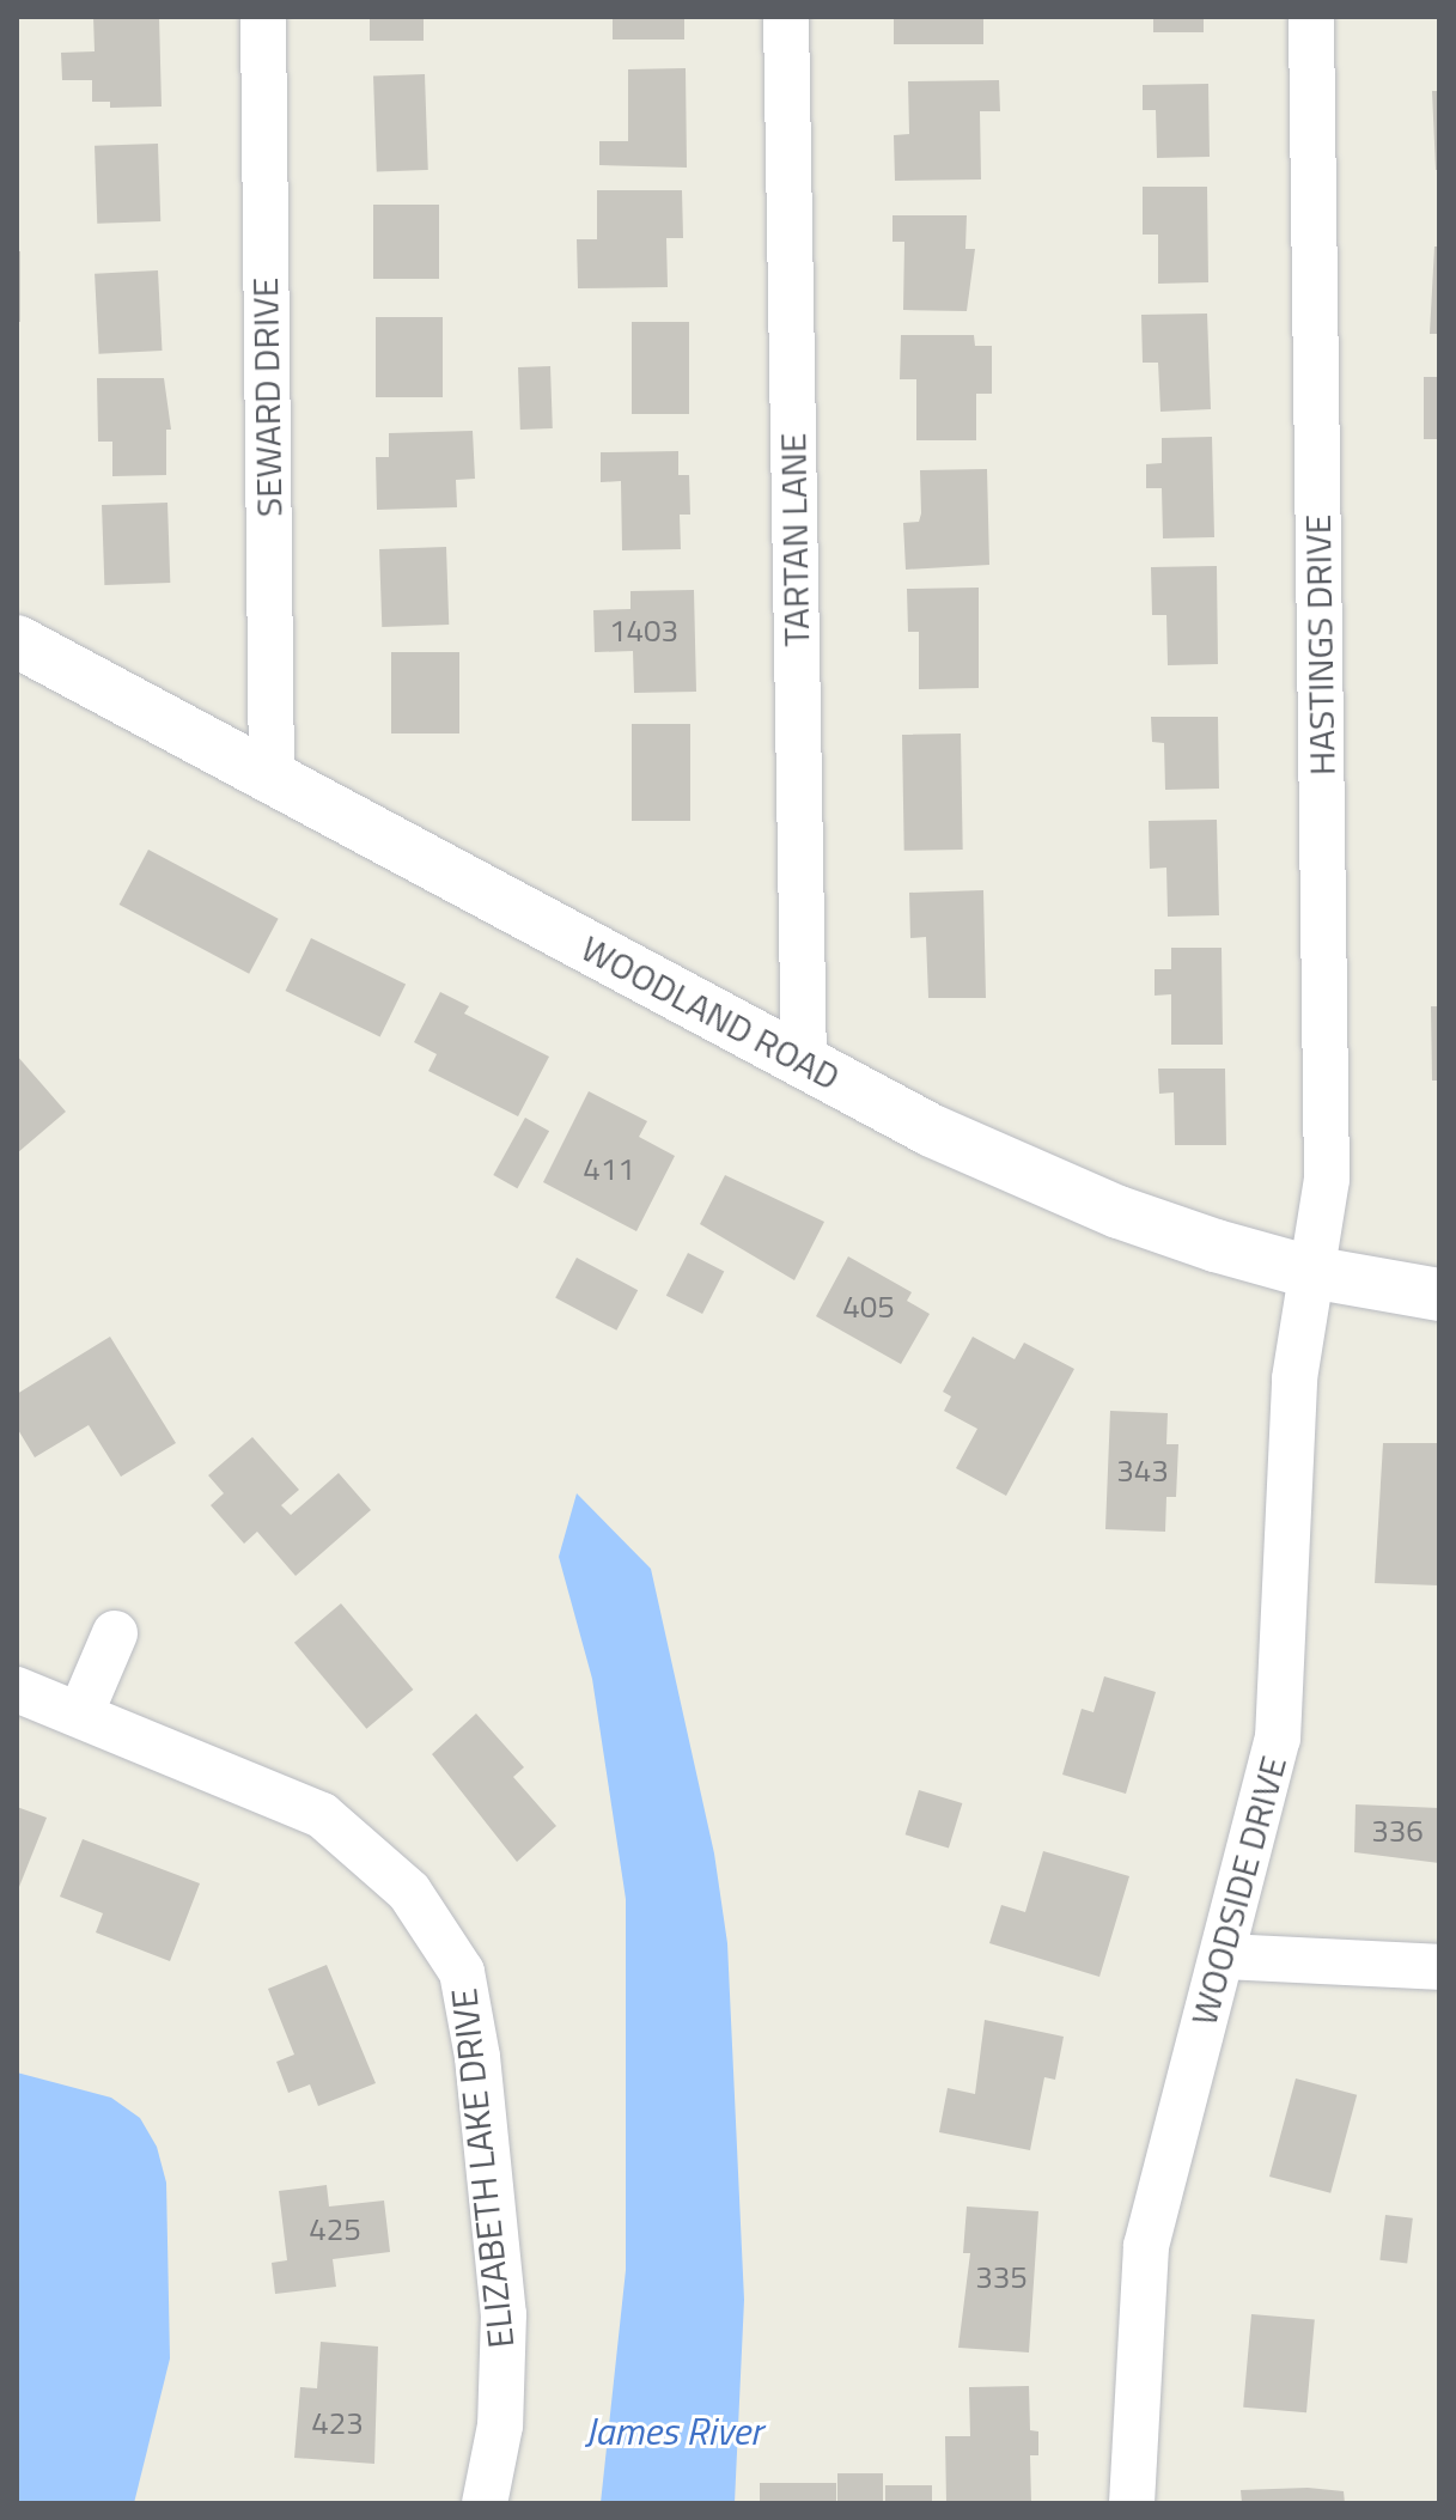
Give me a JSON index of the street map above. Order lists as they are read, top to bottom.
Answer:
{
  "streets": {
    "main road": ["WOODLAND ROAD"],
    "street": [
      "SEWARD DRIVE",
      "TARTAN LANE",
      "HASTINGS DRIVE",
      "WOODSIDE DRIVE",
      "ELIZABETH LAKE DRIVE"
    ]
  },
  "crossings": [
    ["SEWARD DRIVE", "WOODLAND ROAD"],
    ["TARTAN LANE", "WOODLAND ROAD"],
    ["HASTINGS DRIVE", "WOODLAND ROAD"],
    ["HASTINGS DRIVE", "WOODSIDE DRIVE"],
    ["WOODLAND ROAD", "WOODSIDE DRIVE"]
  ],
  "water": ["James River"],
  "house_numbers": [
    "1403",
    "411",
    "405",
    "343",
    "336",
    "425",
    "335",
    "423"
  ]
}
